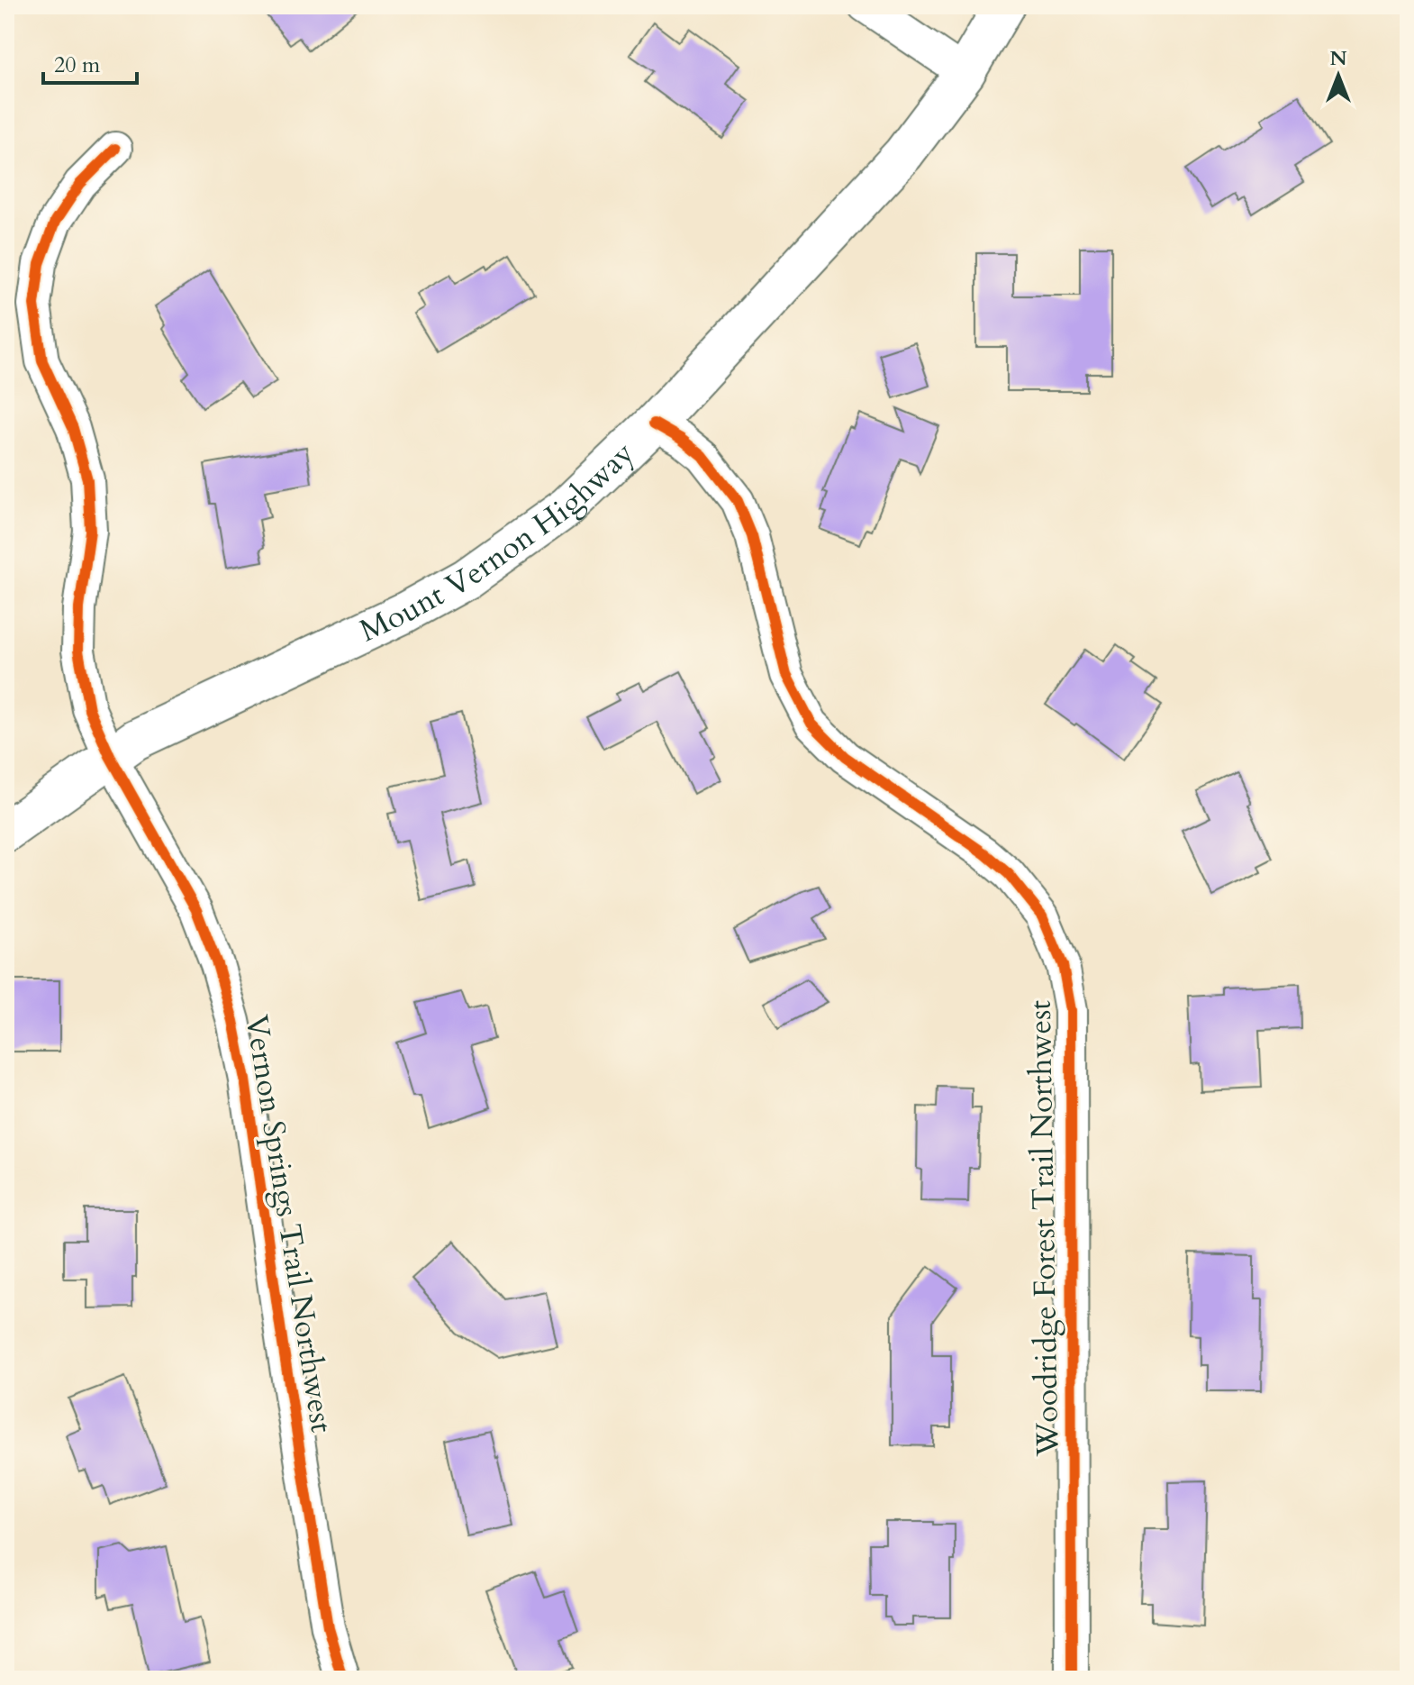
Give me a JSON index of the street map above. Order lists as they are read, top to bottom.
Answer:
{
  "streets": {
    "street": ["Mount Vernon Highway", "Vernon Springs Trail Northwest", "Woodridge Forest Trail Northwest"]
  },
  "crossings": [
    ["Mount Vernon Highway", "Vernon Springs Trail Northwest"],
    ["Mount Vernon Highway", "Woodridge Forest Trail Northwest"]
  ],
  "scale_bar": "20 m",
  "north": "top"
}
